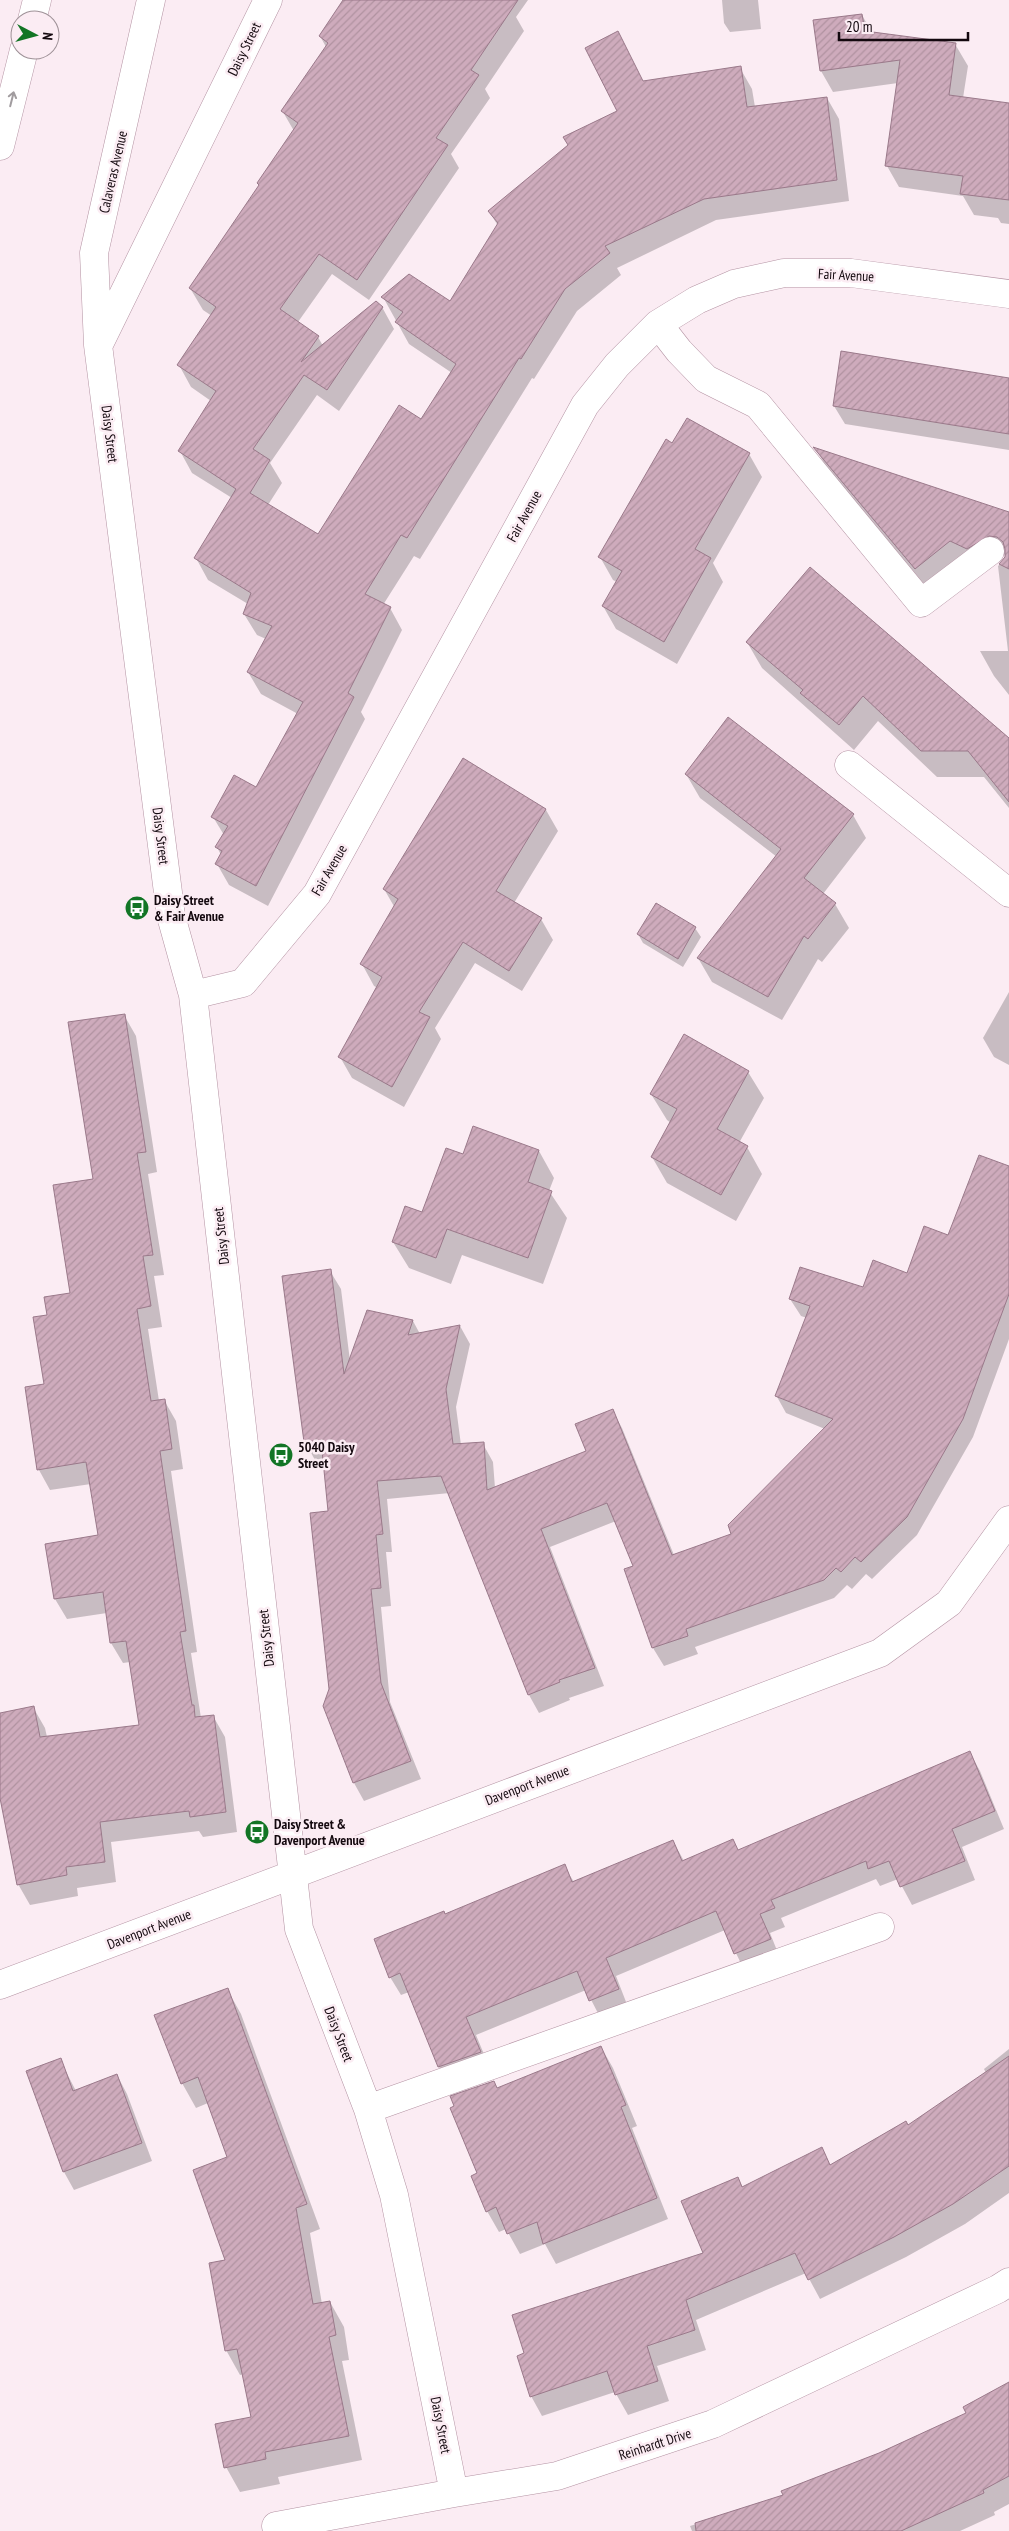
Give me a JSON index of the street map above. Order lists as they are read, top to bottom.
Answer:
{
  "streets": {
    "main road": [
      "Daisy Street",
      "Calaveras Avenue",
      "Fair Avenue",
      "Davenport Avenue",
      "Reinhardt Drive"
    ]
  },
  "crossings": [
    ["Daisy Street", "Calaveras Avenue"],
    ["Daisy Street", "Fair Avenue"],
    ["Daisy Street", "Davenport Avenue"],
    ["Daisy Street", "Reinhardt Drive"]
  ],
  "places": {
    "bus stop": ["Daisy Street & Fair Avenue", "5040 Daisy Street", "Daisy Street & Davenport Avenue"]
  },
  "scale_bar": "20 m",
  "north": "right"
}
